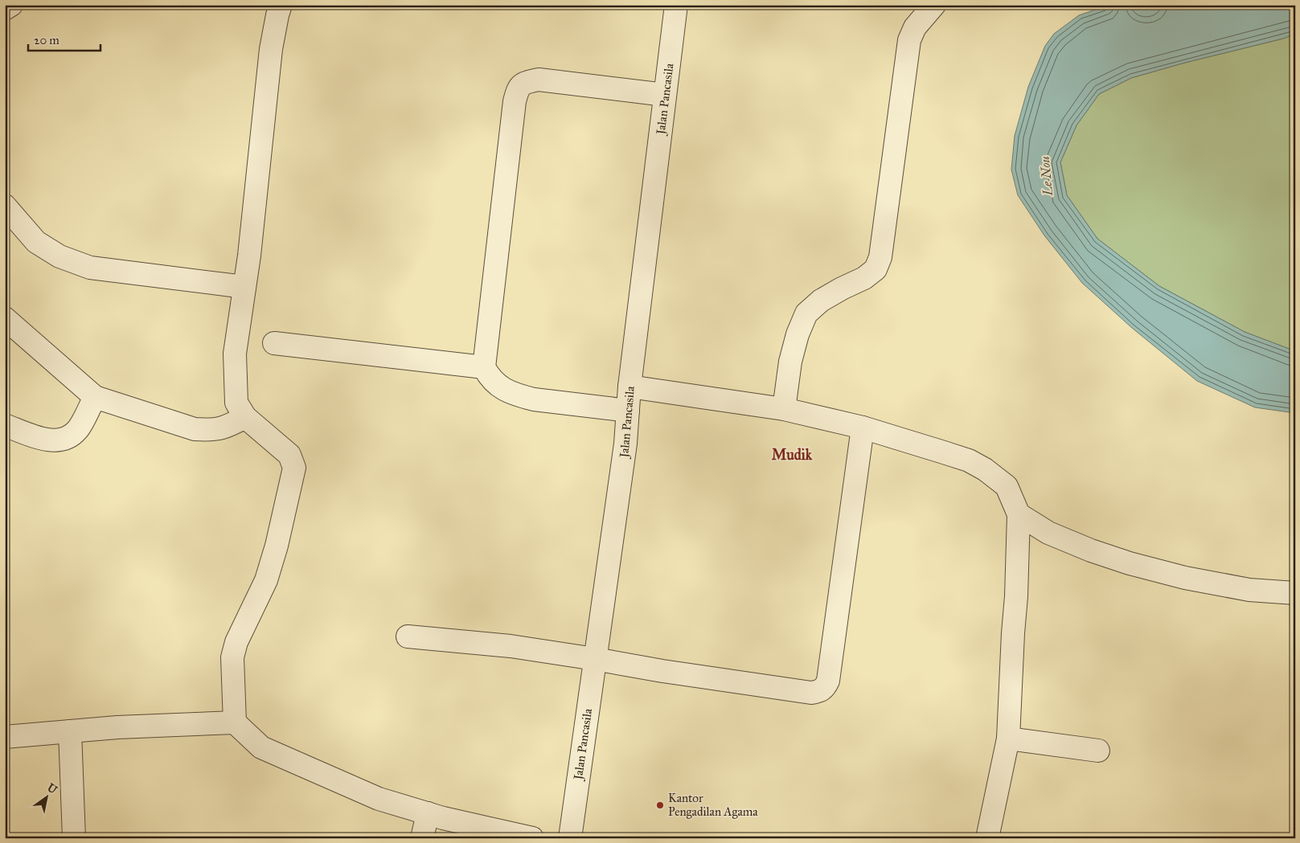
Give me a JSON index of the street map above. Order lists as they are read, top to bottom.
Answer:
{
  "streets": {
    "street": ["Jalan Pancasila"]
  },
  "districts": ["Mudik"],
  "water": ["Le Nou"],
  "places": ["Kantor Pengadilan Agama"],
  "scale_bar": "20 m",
  "north": "top right"
}
